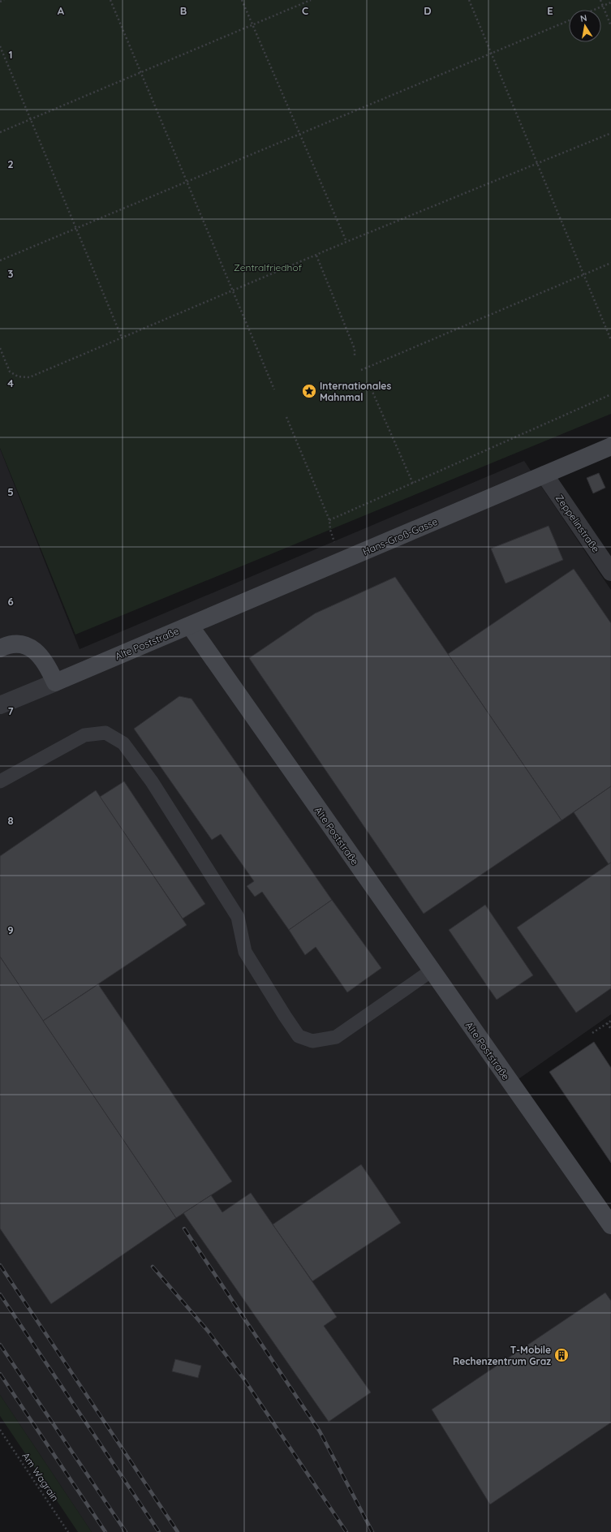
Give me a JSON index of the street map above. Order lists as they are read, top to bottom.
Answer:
{
  "streets": {
    "street": ["Zeppelinstraße", "Hans-Groß-Gasse", "Alte Poststraße"],
    "path": ["Am Wagrain"]
  },
  "crossings": [
    ["Zeppelinstraße", "Hans-Groß-Gasse"],
    ["Hans-Groß-Gasse", "Alte Poststraße"]
  ],
  "parks": ["Zentralfriedhof"],
  "places": {
    "place": ["Internationales Mahnmal"],
    "building": ["T-Mobile Rechenzentrum Graz"]
  },
  "north": "top",
  "grid": {
    "columns": [
      "A",
      "B",
      "C",
      "D",
      "E"
    ],
    "rows": [
      "1",
      "2",
      "3",
      "4",
      "5",
      "6",
      "7",
      "8",
      "9"
    ]
  }
}
